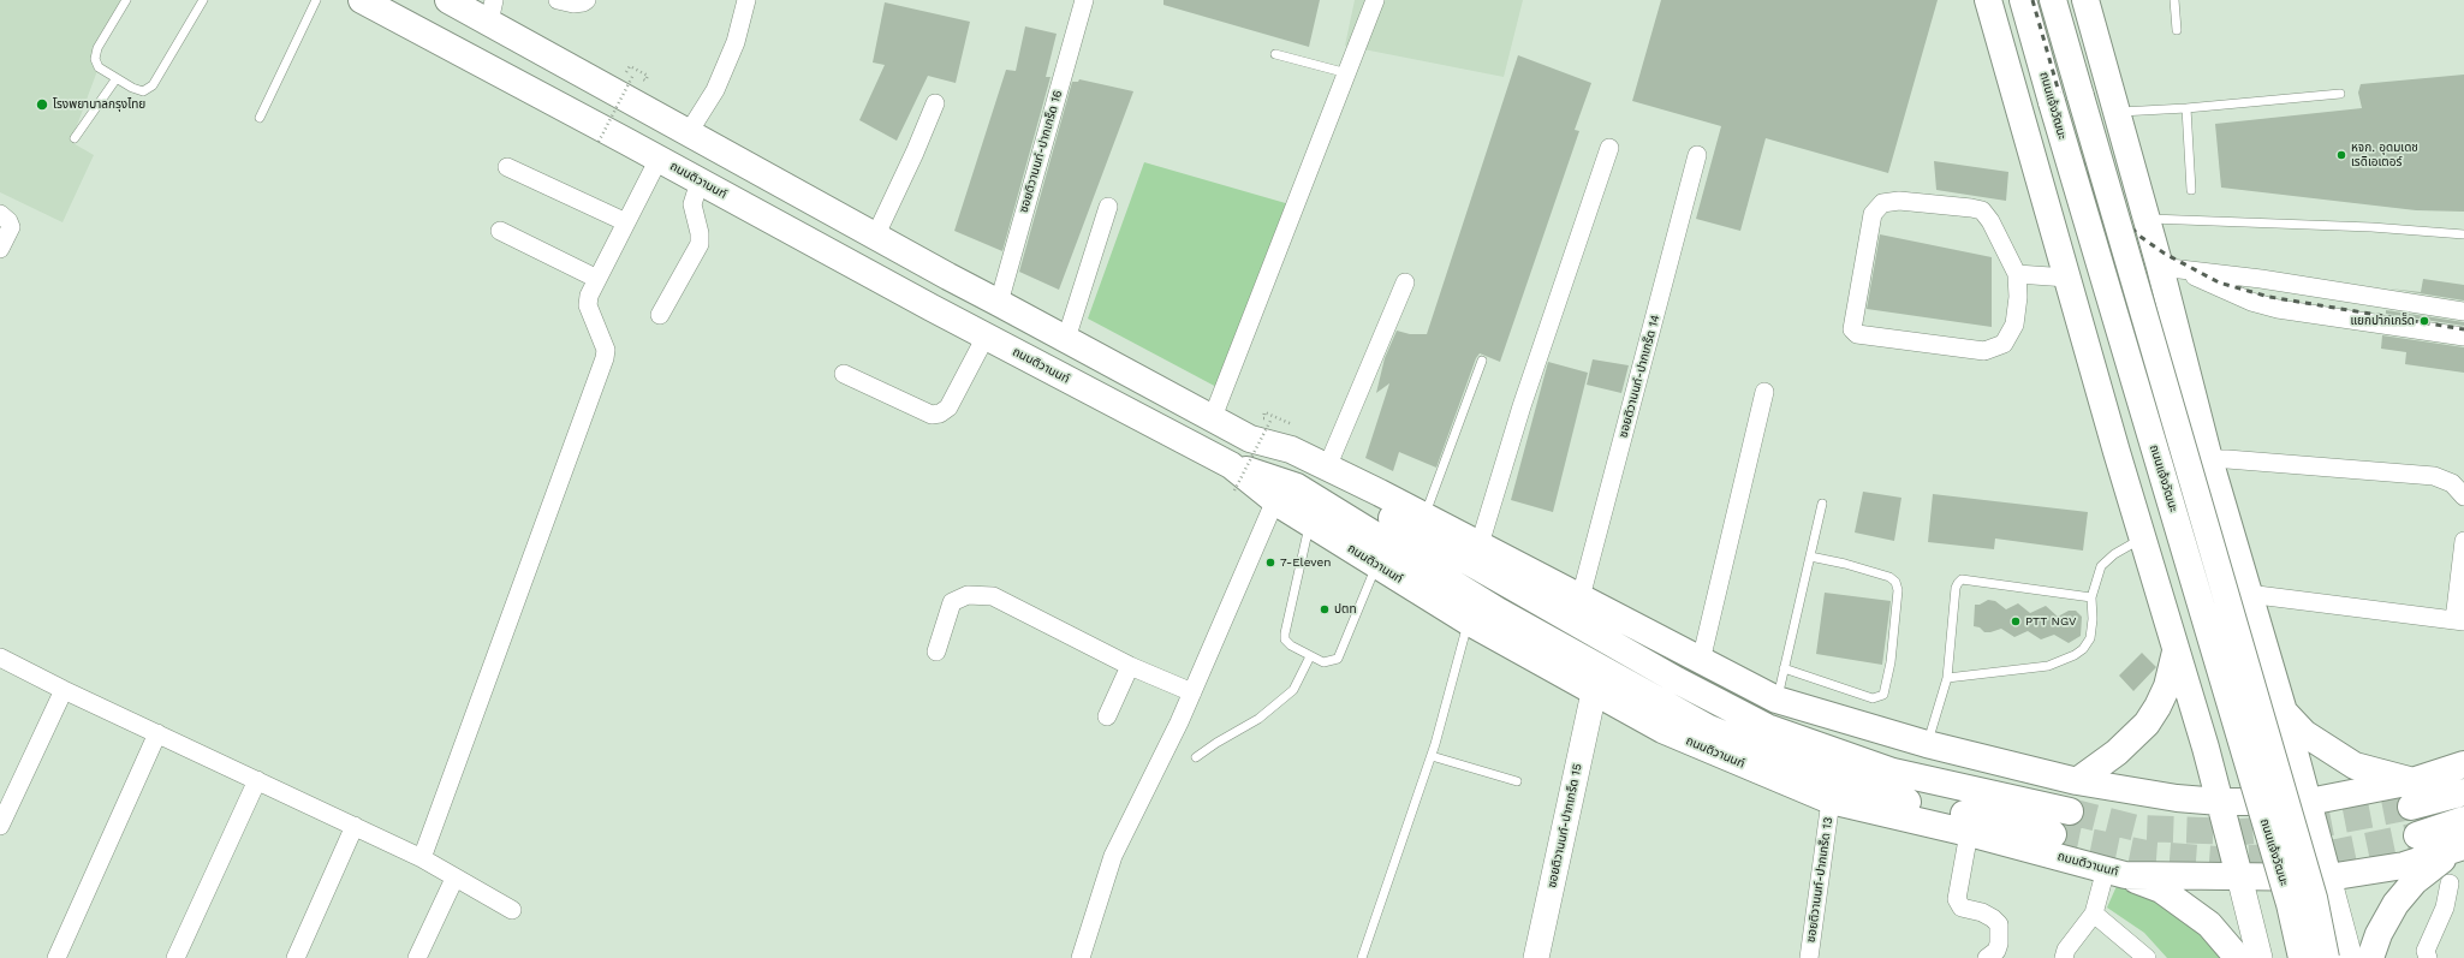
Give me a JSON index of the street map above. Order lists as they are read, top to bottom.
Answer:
{
  "streets": {
    "main road": ["ถนนแจ้งวัฒนะ", "ถนนติวานนท์"],
    "street": [
      "ซอยติวานนท์-ปากเกร็ด 16",
      "ซอยติวานนท์-ปากเกร็ด 14",
      "ซอยติวานนท์-ปากเกร็ด 15",
      "ซอยติวานนท์-ปากเกร็ด 13"
    ]
  },
  "crossings": [
    ["ถนนติวานนท์", "ซอยติวานนท์-ปากเกร็ด 15"],
    ["ถนนติวานนท์", "ซอยติวานนท์-ปากเกร็ด 13"]
  ],
  "places": [
    "โรงพยาบาลกรุงไทย",
    "หจก. อุดมเดช เรดิเอเตอร์",
    "แยกปากเกร็ด",
    "7-Eleven",
    "ปตท",
    "PTT NGV"
  ]
}
